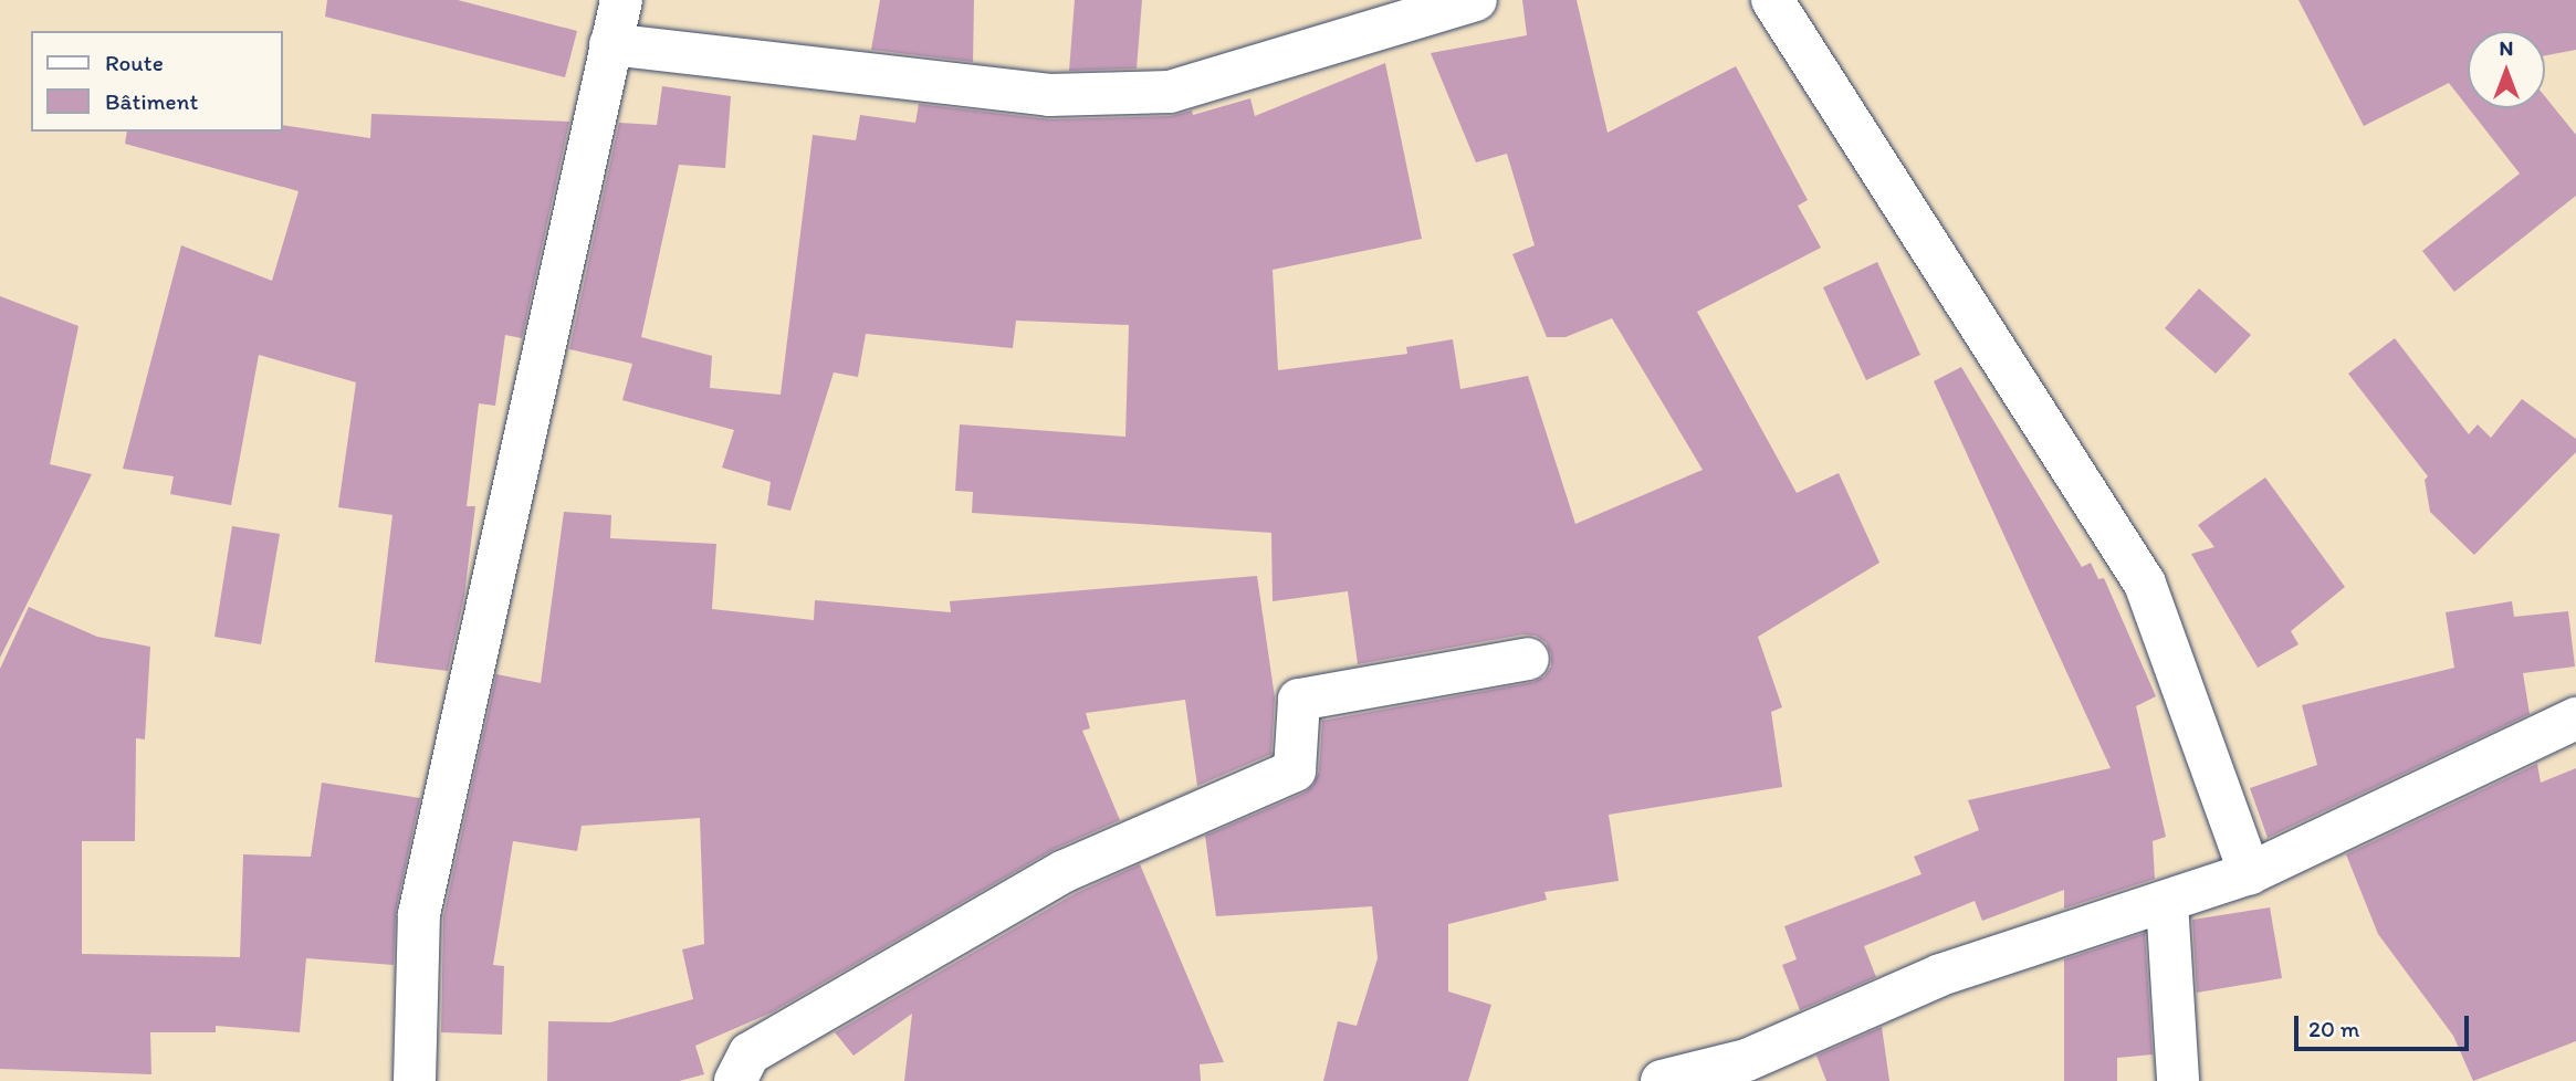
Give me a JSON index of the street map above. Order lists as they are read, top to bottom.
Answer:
{
  "legend": ["Route", "Bâtiment"],
  "scale_bar": "20 m",
  "north": "top"
}
